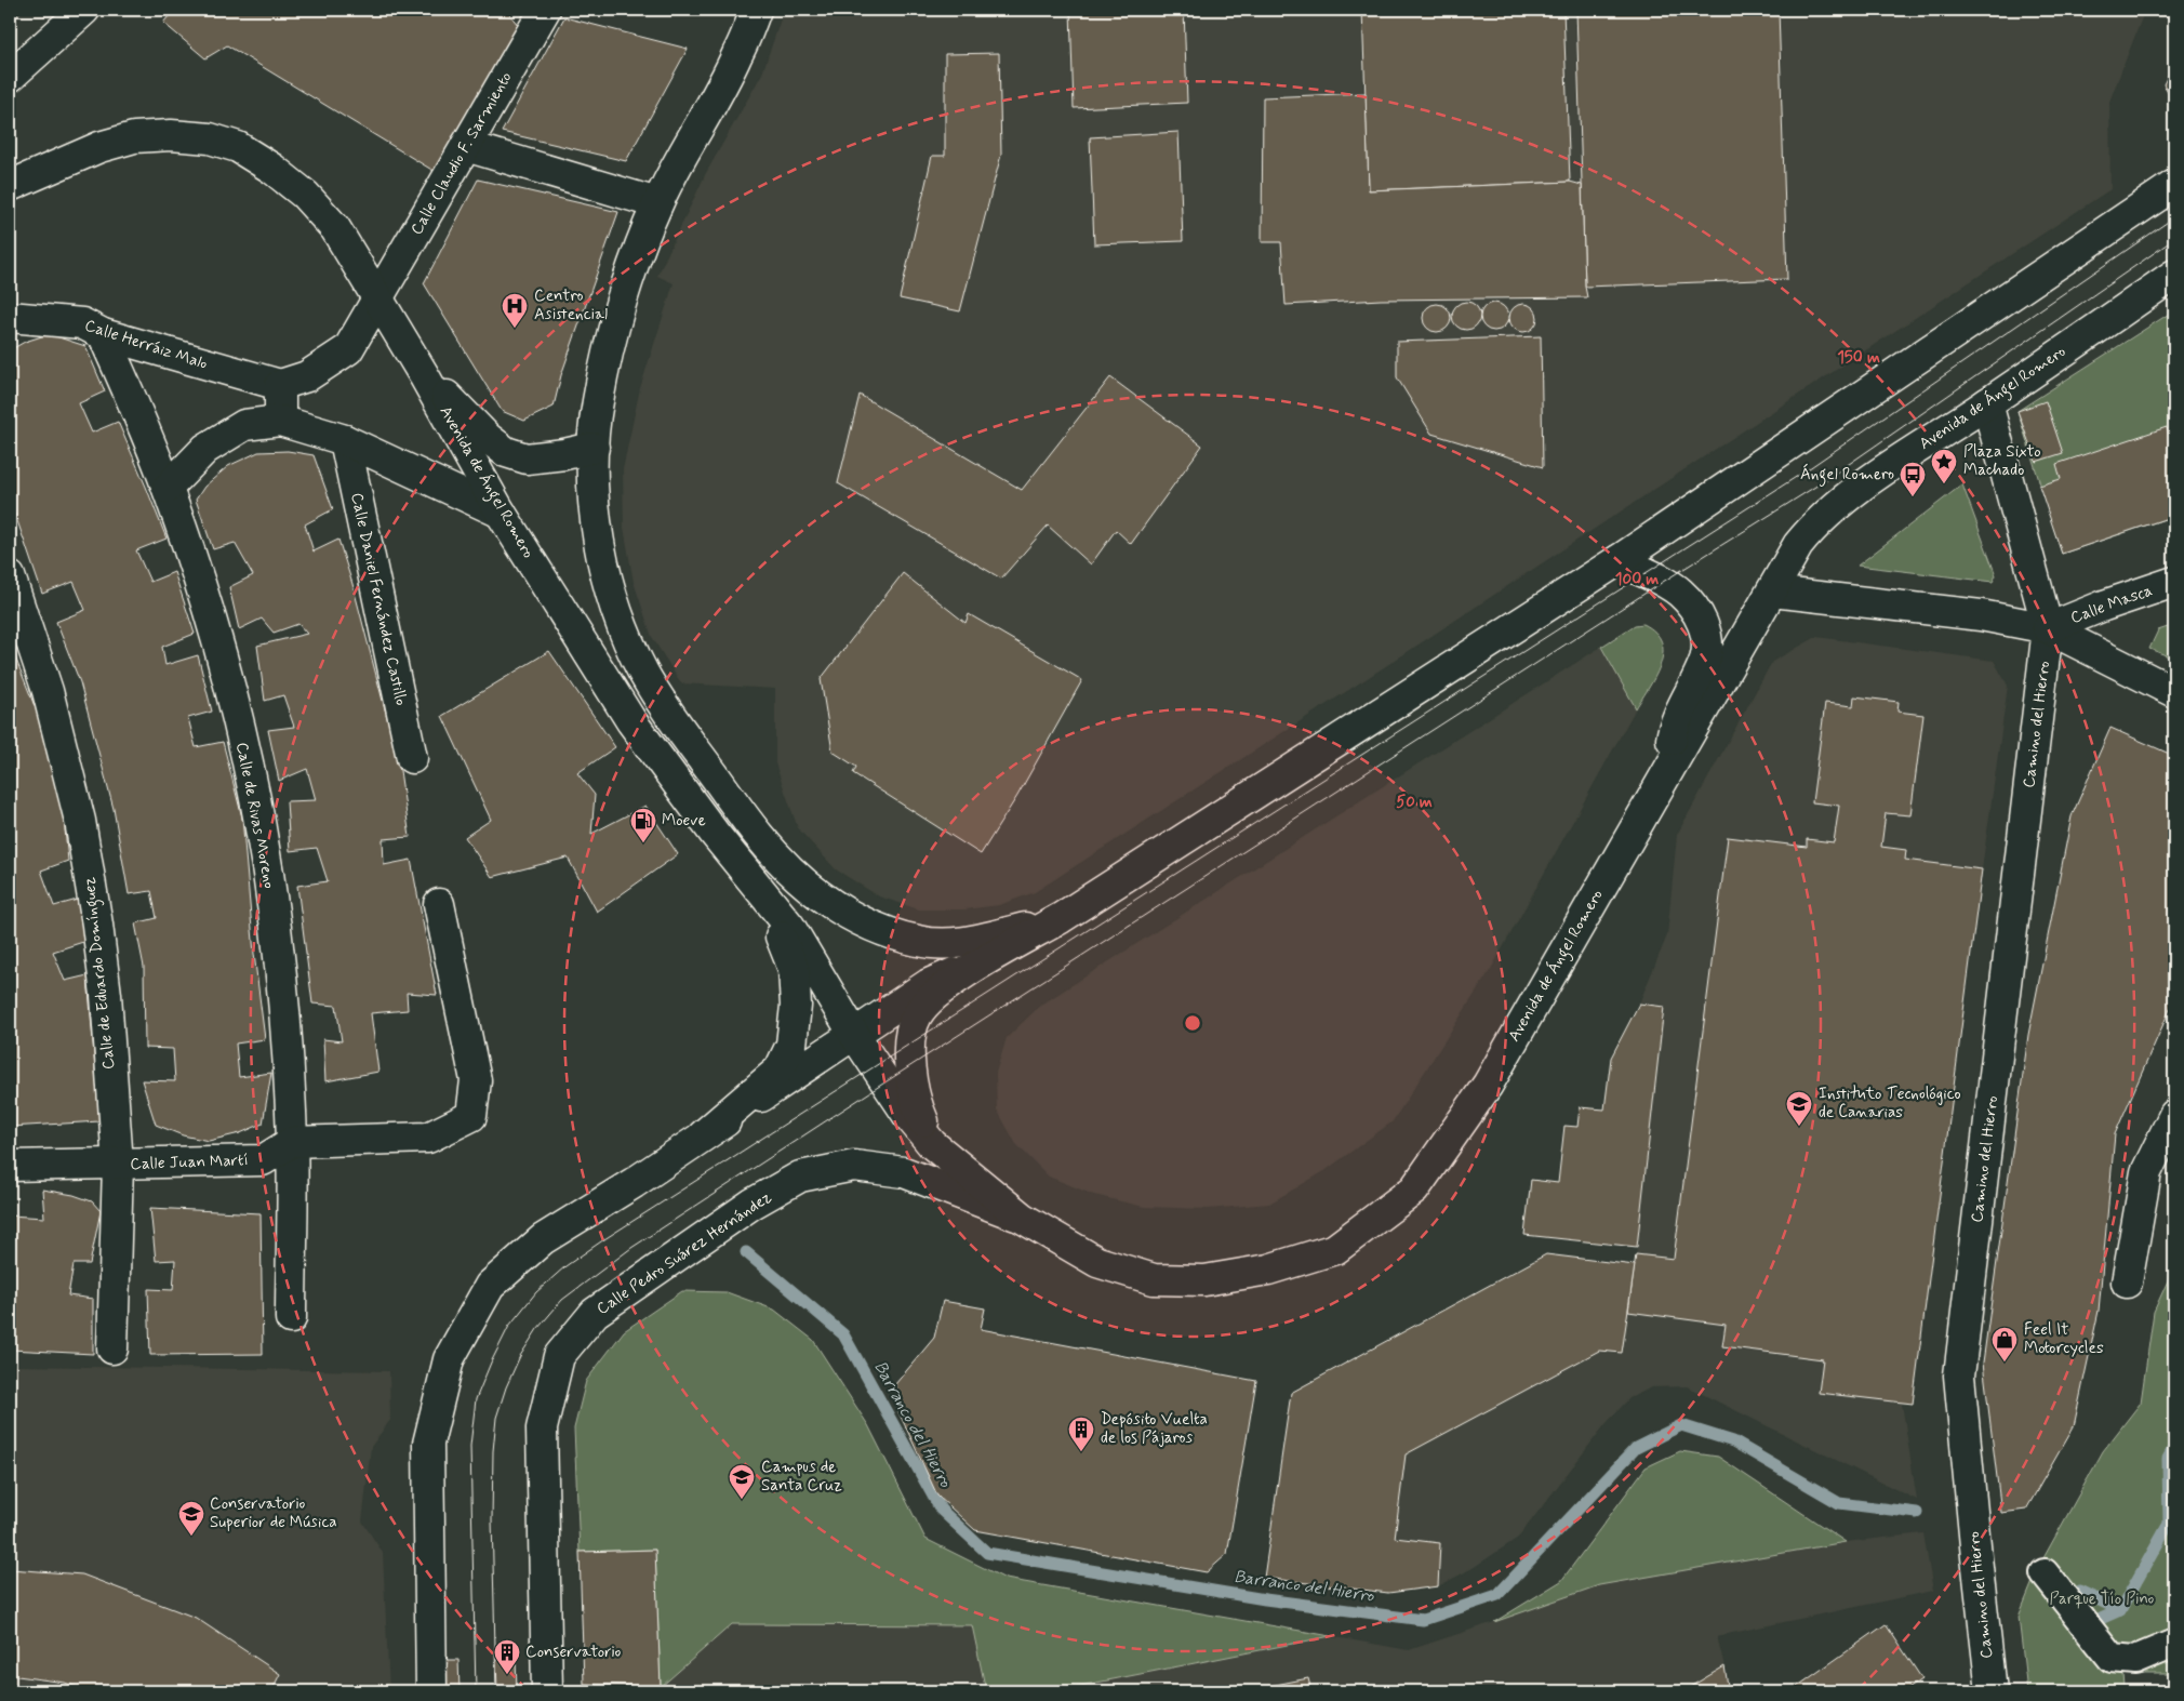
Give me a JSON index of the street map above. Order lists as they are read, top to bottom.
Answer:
{
  "streets": {
    "street": [
      "Calle Claudio F. Sarmiento",
      "Calle Herráiz Malo",
      "Avenida de Ángel Romero",
      "Calle Daniel Fernández Castillo",
      "Calle Masca",
      "Camino del Hierro",
      "Calle de Rivas Moreno",
      "Calle de Eduardo Domínguez",
      "Calle Juan Martí",
      "Calle Pedro Suárez Hernández"
    ]
  },
  "crossings": [
    ["Calle Claudio F. Sarmiento", "Calle Herráiz Malo"],
    ["Calle Claudio F. Sarmiento", "Avenida de Ángel Romero"],
    ["Calle Herráiz Malo", "Calle de Rivas Moreno"],
    ["Avenida de Ángel Romero", "Calle Pedro Suárez Hernández"],
    ["Calle Masca", "Camino del Hierro"],
    ["Calle de Rivas Moreno", "Calle Juan Martí"],
    ["Calle de Eduardo Domínguez", "Calle Juan Martí"]
  ],
  "water": ["Barranco del Hierro"],
  "parks": ["Parque Tío Pino"],
  "places": {
    "hospital": ["Centro Asistencial"],
    "place": ["Plaza Sixto Machado"],
    "bus stop": ["Ángel Romero"],
    "fuel station": ["Moeve"],
    "school or university": ["Instituto Tecnológico de Canarias", "Campus de Santa Cruz", "Conservatorio Superior de Música"],
    "shop": ["Feel It Motorcycles"],
    "building": ["Depósito Vuelta de los Pájaros", "Conservatorio"]
  },
  "rings": ["150 m", "100 m", "50 m"]
}
